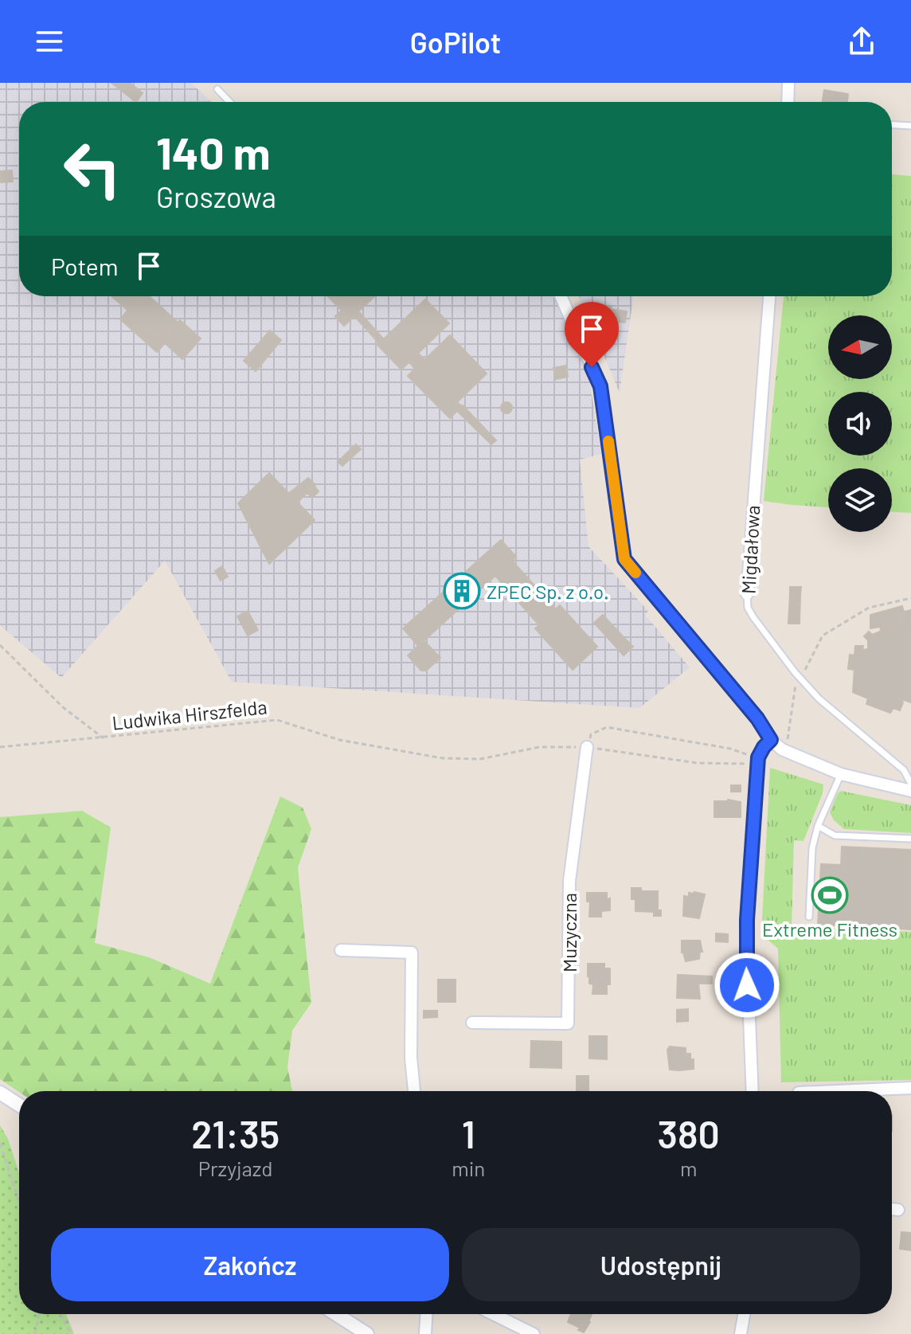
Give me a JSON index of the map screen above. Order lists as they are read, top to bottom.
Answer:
{
  "streets": {
    "street": ["Migdałowa", "Muzyczna"],
    "path": ["Ludwika Hirszfelda"]
  },
  "crossings": [
    ["Ludwika Hirszfelda", "Muzyczna"]
  ],
  "places": {
    "building": ["ZPEC Sp. z o.o."],
    "sports": ["Extreme Fitness"]
  },
  "north": "left",
  "page": {
    "header": "GoPilot",
    "turn": ["140 m", "Groszowa"],
    "then": "Potem",
    "eta": [
      "21:35",
      "Przyjazd",
      "1",
      "min",
      "380",
      "m"
    ],
    "buttons": ["Zakończ", "Udostępnij"]
  }
}
